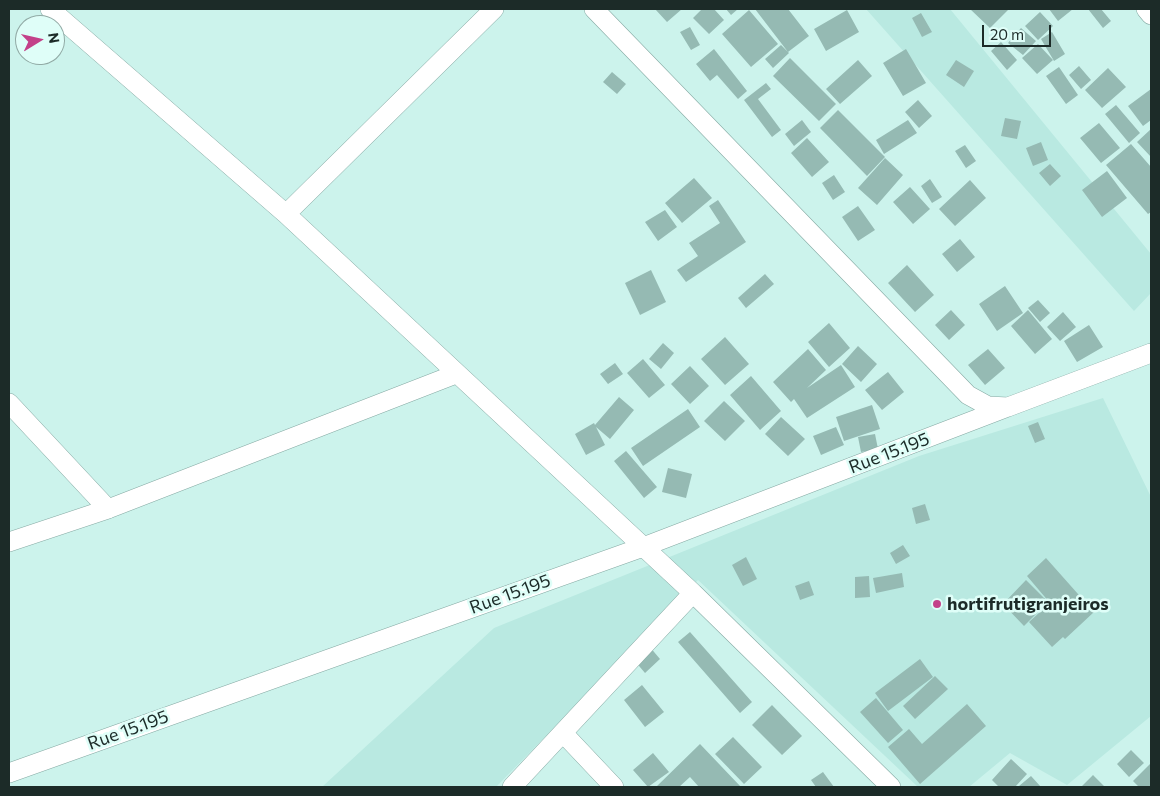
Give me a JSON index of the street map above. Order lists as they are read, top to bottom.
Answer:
{
  "streets": {
    "street": ["Rue 15.195"]
  },
  "places": ["hortifrutigranjeiros"],
  "scale_bar": "20 m",
  "north": "right"
}
